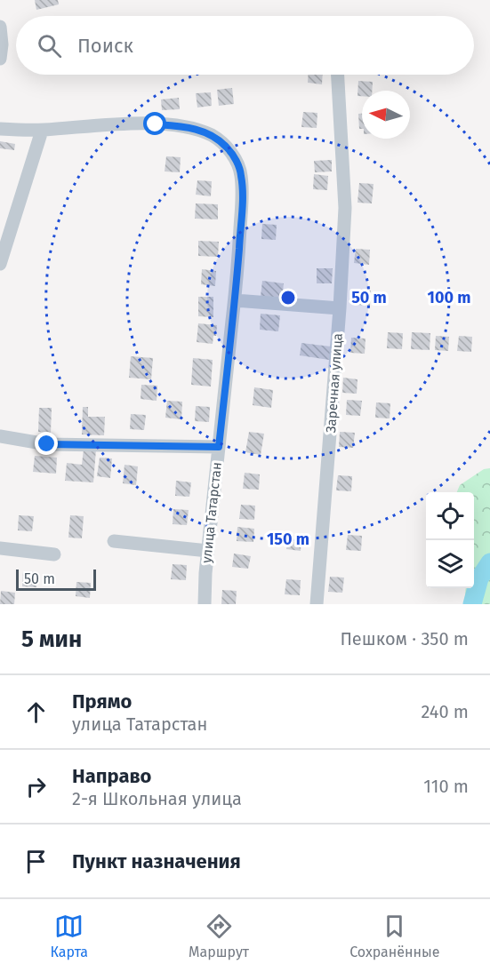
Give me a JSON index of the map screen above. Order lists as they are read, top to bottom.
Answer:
{
  "streets": {
    "street": ["Заречная улица", "улица Татарстан"]
  },
  "scale_bar": "50 m",
  "north": "left",
  "page": {
    "search": "Поиск",
    "scale": "50 m",
    "heading": ["5 мин", "Пешком · 350 m"],
    "list": [
      ["Прямо", "улица Татарстан", "240 m"],
      ["Направо", "2-я Школьная улица", "110 m"],
      "Пункт назначения"
    ],
    "nav": ["Карта", "Маршрут", "Сохранённые"]
  },
  "rings": ["50 m", "100 m", "150 m"]
}
